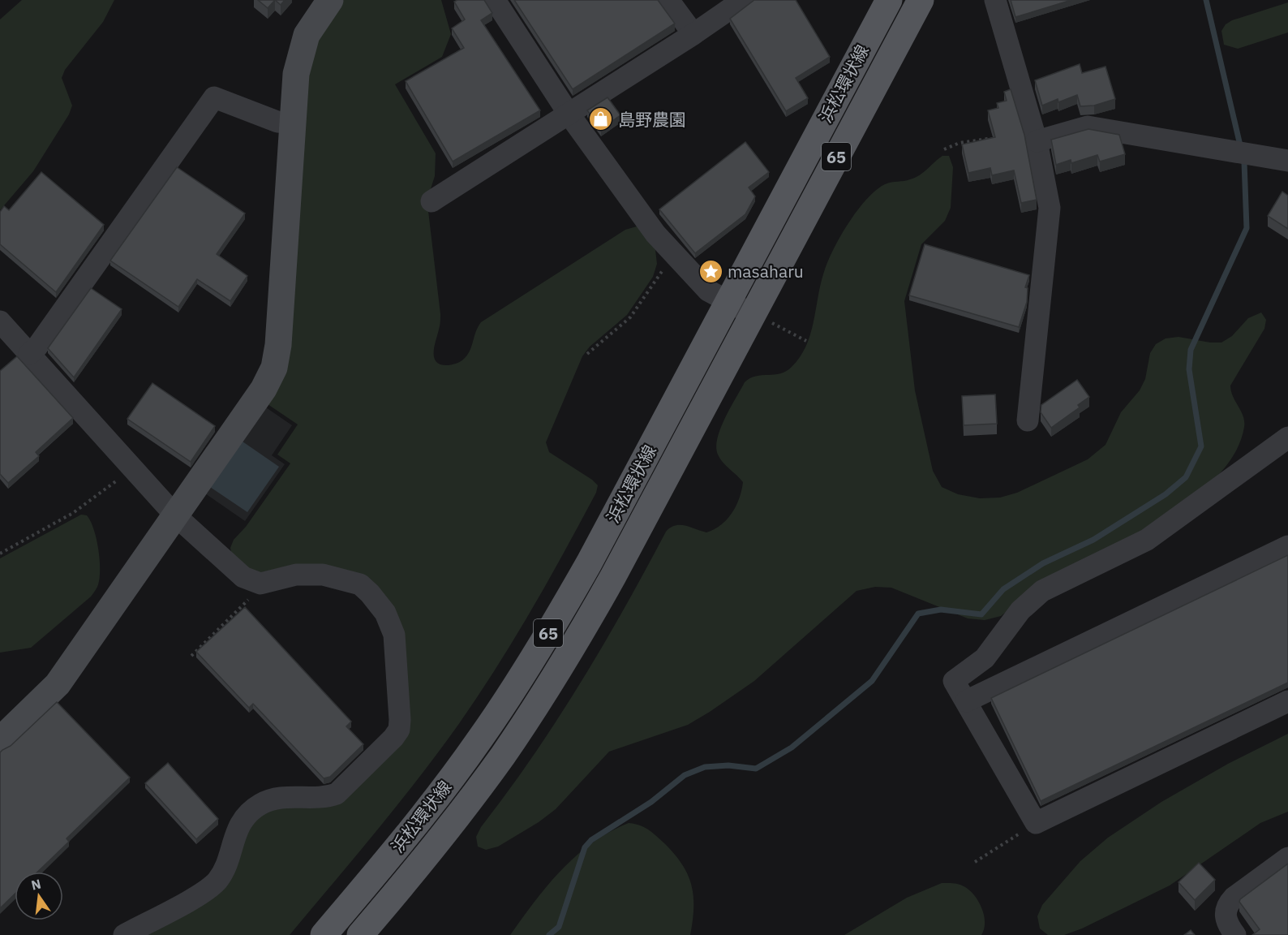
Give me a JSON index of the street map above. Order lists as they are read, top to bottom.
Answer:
{
  "streets": {
    "main road": ["浜松環状線", "65"]
  },
  "places": {
    "shop": ["島野農園"],
    "place": ["masaharu"]
  },
  "north": "top"
}
